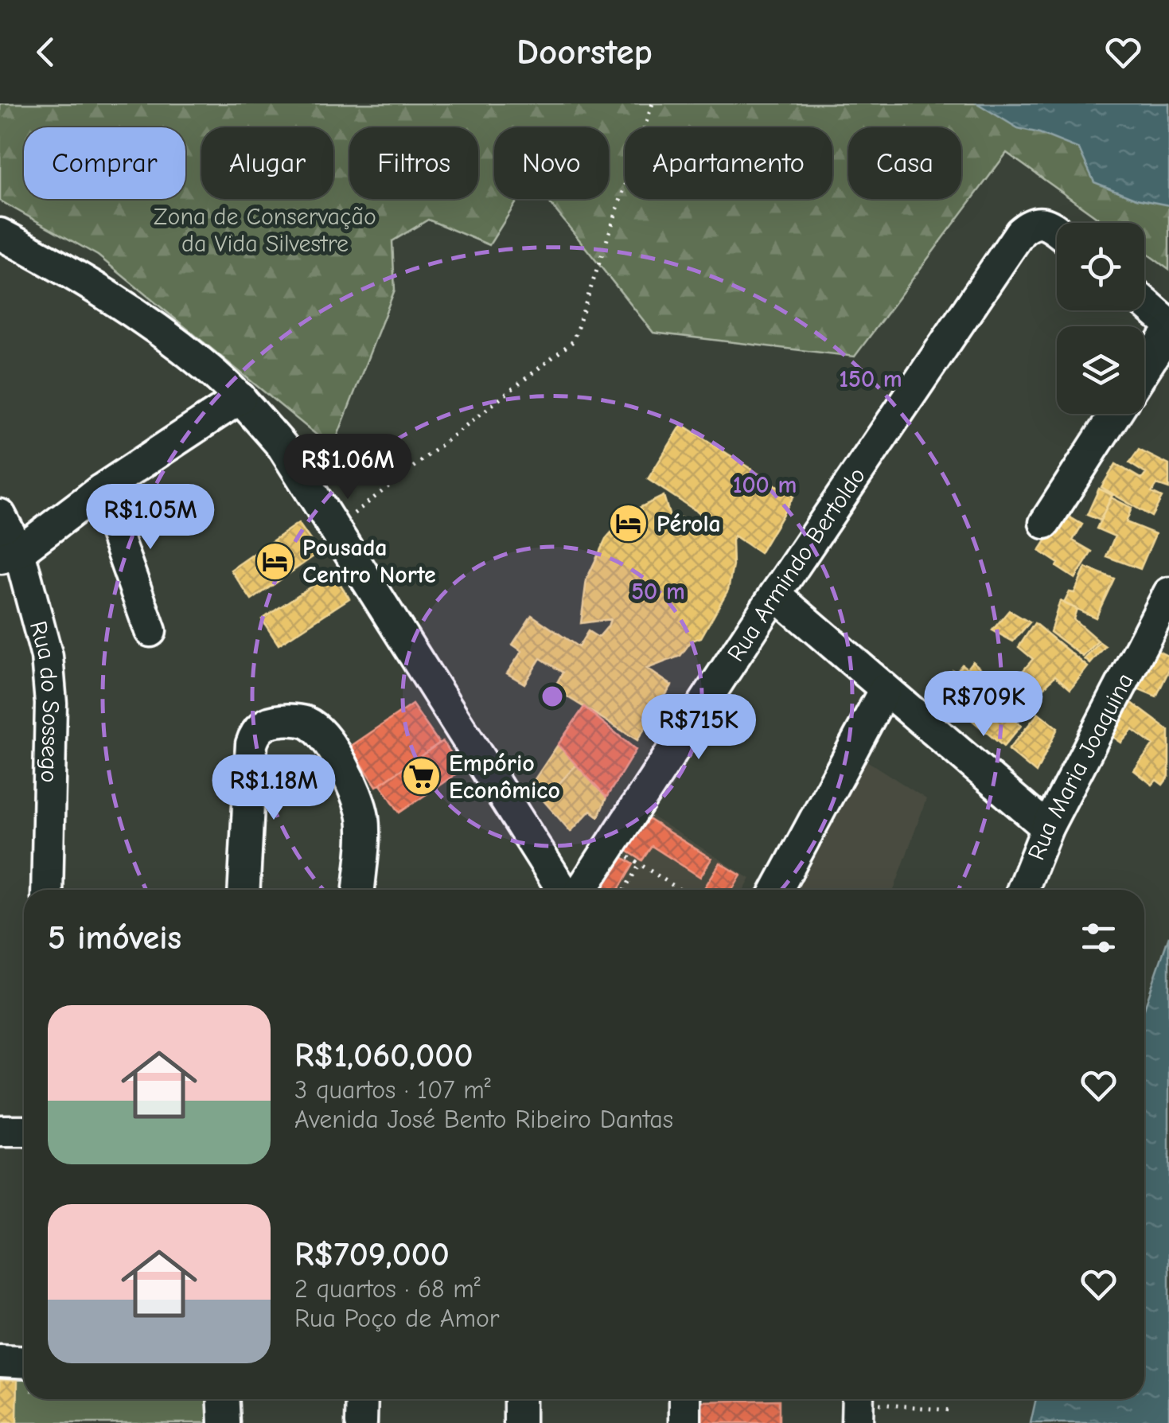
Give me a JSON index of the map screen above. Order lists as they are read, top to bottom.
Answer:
{
  "streets": {
    "street": ["Rua Armindo Bertoldo", "Rua do Sossego", "Rua Maria Joaquina"]
  },
  "parks": ["Zona de Conservação da Vida Silvestre"],
  "places": {
    "hotel": ["Pérola", "Pousada Centro Norte"],
    "supermarket": ["Empório Econômico"]
  },
  "page": {
    "header": "Doorstep",
    "chip": [
      "Comprar",
      "Alugar",
      "Filtros",
      "Novo",
      "Apartamento",
      "Casa"
    ],
    "price": [
      "R$1.06M",
      "R$1.05M",
      "R$709K",
      "R$715K",
      "R$1.18M"
    ],
    "heading": "5 imóveis",
    "list": [
      {
        "name": "R$1,060,000",
        "note": "3 quartos · 107 m² · Avenida José Bento Ribeiro Dantas"
      },
      {
        "name": "R$709,000",
        "note": "2 quartos · 68 m² · Rua Poço de Amor"
      }
    ]
  },
  "rings": ["150 m", "100 m", "50 m"]
}
